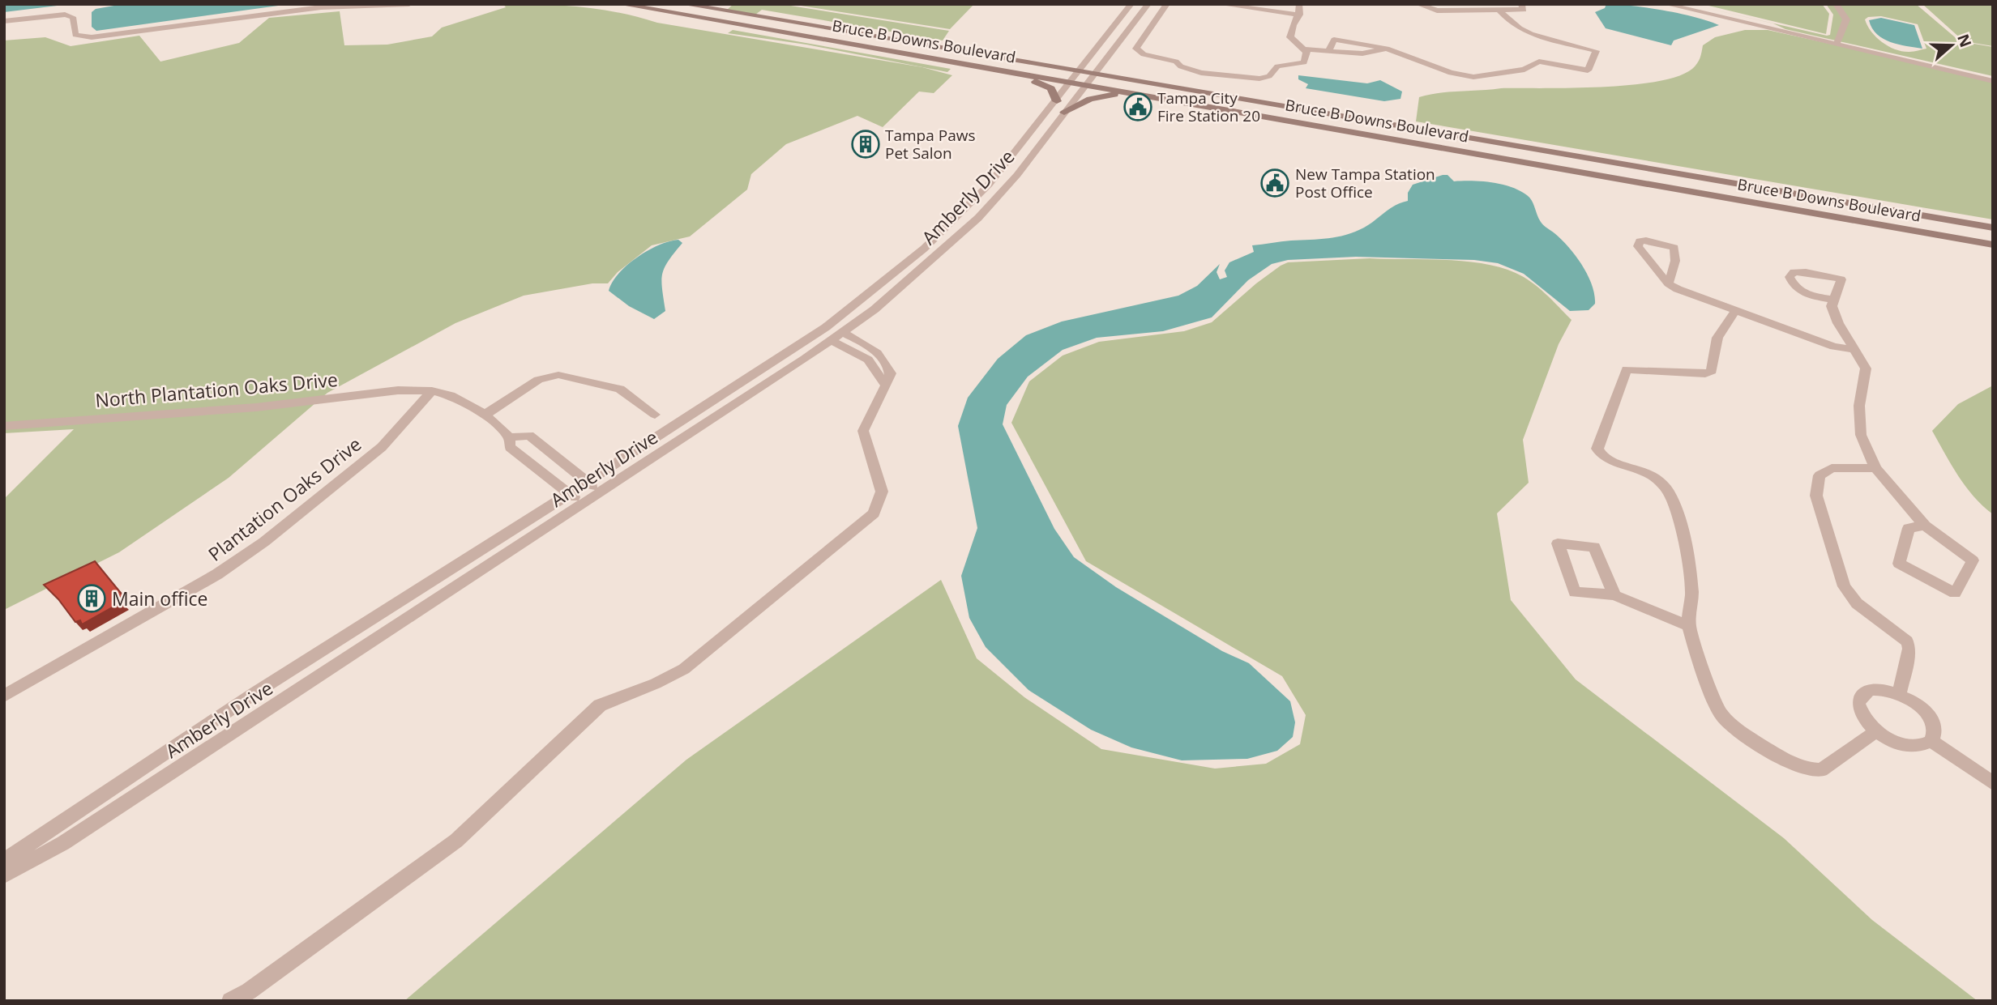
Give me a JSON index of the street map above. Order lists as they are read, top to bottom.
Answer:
{
  "streets": {
    "main road": ["Bruce B Downs Boulevard"],
    "street": ["Amberly Drive", "North Plantation Oaks Drive", "Plantation Oaks Drive"]
  },
  "crossings": [
    ["Bruce B Downs Boulevard", "Amberly Drive"],
    ["North Plantation Oaks Drive", "Plantation Oaks Drive"]
  ],
  "places": {
    "public building": ["Tampa City Fire Station 20", "New Tampa Station Post Office"],
    "building": ["Tampa Paws Pet Salon", "Main office"]
  },
  "north": "right"
}
